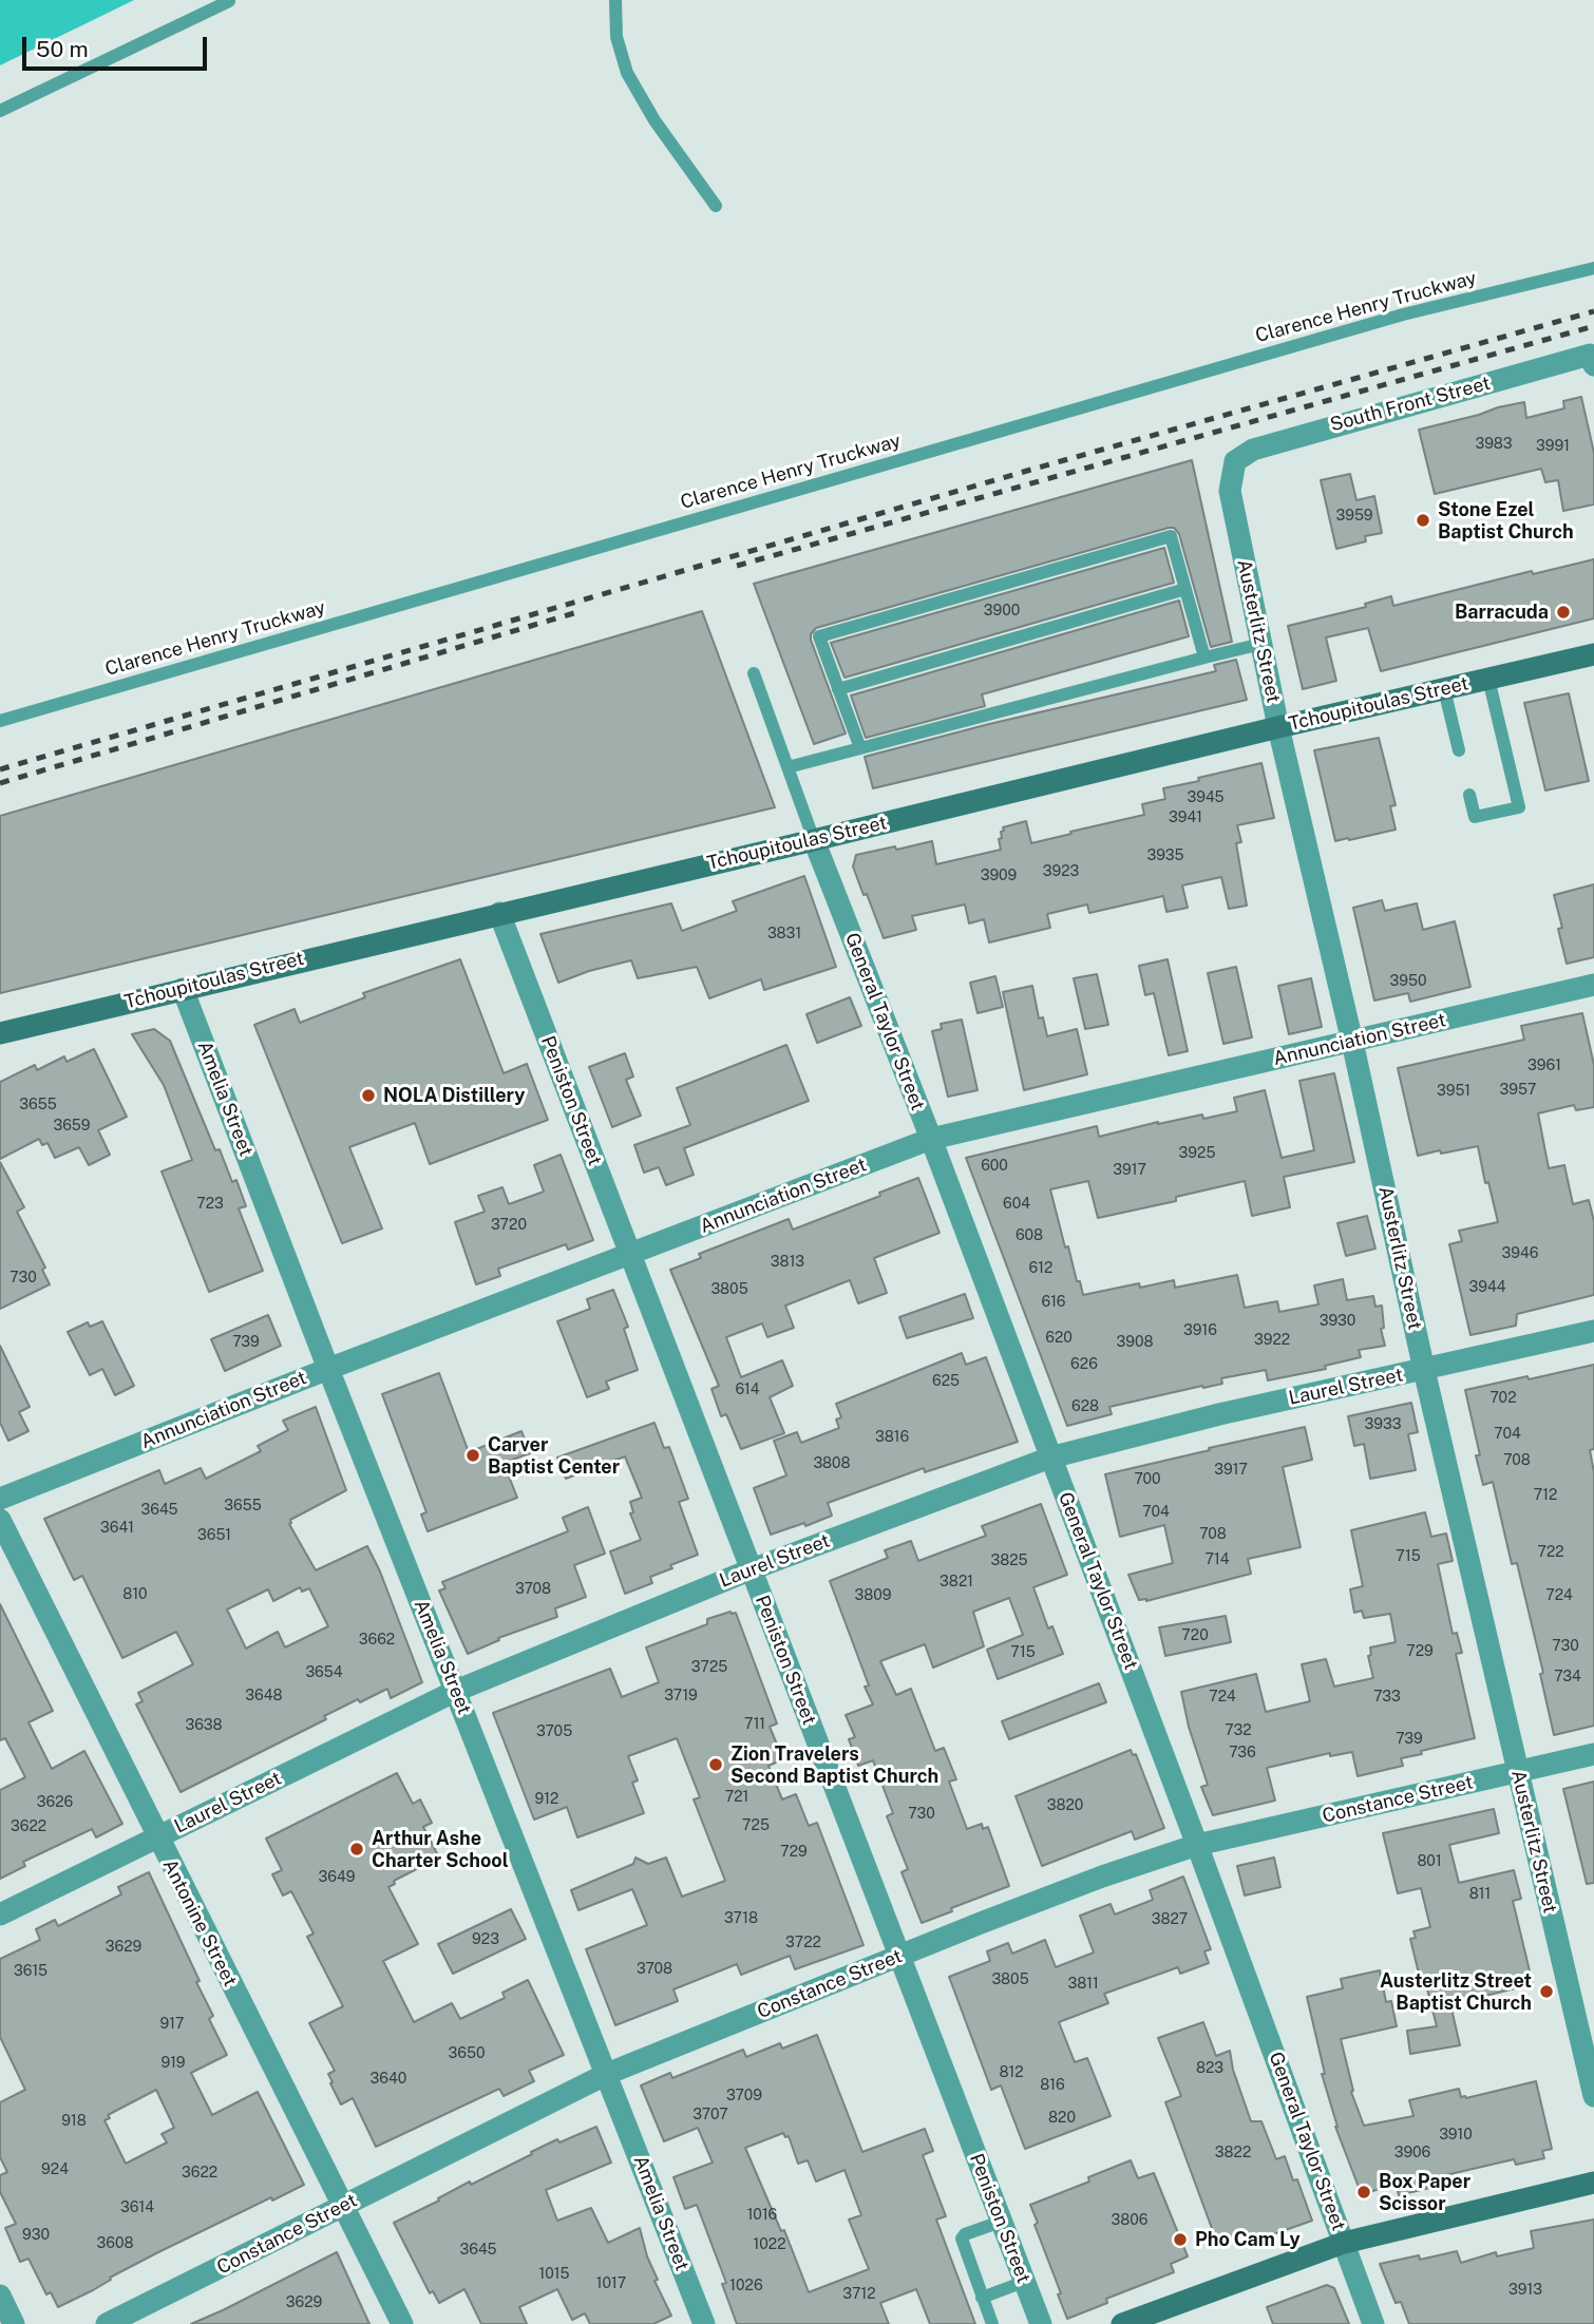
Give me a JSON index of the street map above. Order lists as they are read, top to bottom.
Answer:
{
  "streets": {
    "street": [
      "South Front Street",
      "Austerlitz Street",
      "Tchoupitoulas Street",
      "General Taylor Street",
      "Annunciation Street",
      "Amelia Street",
      "Peniston Street",
      "Laurel Street",
      "Constance Street",
      "Antonine Street"
    ],
    "lane": ["Clarence Henry Truckway"]
  },
  "crossings": [
    ["South Front Street", "Austerlitz Street"],
    ["Austerlitz Street", "Tchoupitoulas Street"],
    ["Austerlitz Street", "Annunciation Street"],
    ["Austerlitz Street", "Laurel Street"],
    ["Austerlitz Street", "Constance Street"],
    ["Tchoupitoulas Street", "General Taylor Street"],
    ["Tchoupitoulas Street", "Amelia Street"],
    ["Tchoupitoulas Street", "Peniston Street"],
    ["General Taylor Street", "Annunciation Street"],
    ["General Taylor Street", "Laurel Street"],
    ["General Taylor Street", "Constance Street"],
    ["Annunciation Street", "Amelia Street"],
    ["Annunciation Street", "Peniston Street"],
    ["Amelia Street", "Laurel Street"],
    ["Amelia Street", "Constance Street"],
    ["Peniston Street", "Laurel Street"],
    ["Peniston Street", "Constance Street"],
    ["Laurel Street", "Antonine Street"],
    ["Constance Street", "Antonine Street"]
  ],
  "places": [
    "Stone Ezel Baptist Church",
    "Barracuda",
    "NOLA Distillery",
    "Carver Baptist Center",
    "Zion Travelers Second Baptist Church",
    "Arthur Ashe Charter School",
    "Austerlitz Street Baptist Church",
    "Box Paper Scissor",
    "Pho Cam Ly"
  ],
  "house_numbers": [
    "3983",
    "3991",
    "3959",
    "3900",
    "3945",
    "3941",
    "3935",
    "3923",
    "3909",
    "3831",
    "3950",
    "3961",
    "3957",
    "3951",
    "3655",
    "3659",
    "3925",
    "600",
    "3917",
    "723",
    "604",
    "3720",
    "608",
    "3946",
    "3813",
    "612",
    "730",
    "3944",
    "3805",
    "616",
    "3930",
    "3916",
    "620",
    "3922",
    "739",
    "3908",
    "626",
    "625",
    "614",
    "702",
    "628",
    "3933",
    "704",
    "3816",
    "708",
    "3808",
    "3917",
    "700",
    "712",
    "3655",
    "3645",
    "704",
    "3641",
    "708",
    "3651",
    "722",
    "715",
    "714",
    "3825",
    "3821",
    "3708",
    "810",
    "3809",
    "724",
    "720",
    "3662",
    "730",
    "729",
    "715",
    "3725",
    "3654",
    "734",
    "3648",
    "3719",
    "724",
    "733",
    "711",
    "3638",
    "732",
    "3705",
    "739",
    "736",
    "721",
    "912",
    "3626",
    "3820",
    "730",
    "725",
    "3622",
    "729",
    "801",
    "3649",
    "811",
    "3718",
    "3827",
    "923",
    "3722",
    "3629",
    "3708",
    "3615",
    "3805",
    "3811",
    "917",
    "3650",
    "919",
    "823",
    "812",
    "3640",
    "816",
    "3709",
    "3707",
    "820",
    "918",
    "3910",
    "3822",
    "3906",
    "924",
    "3622",
    "3614",
    "1016",
    "3806",
    "930",
    "3608",
    "1022",
    "3645",
    "1015",
    "1017",
    "1026",
    "3913",
    "3712",
    "3629"
  ],
  "scale_bar": "50 m"
}
